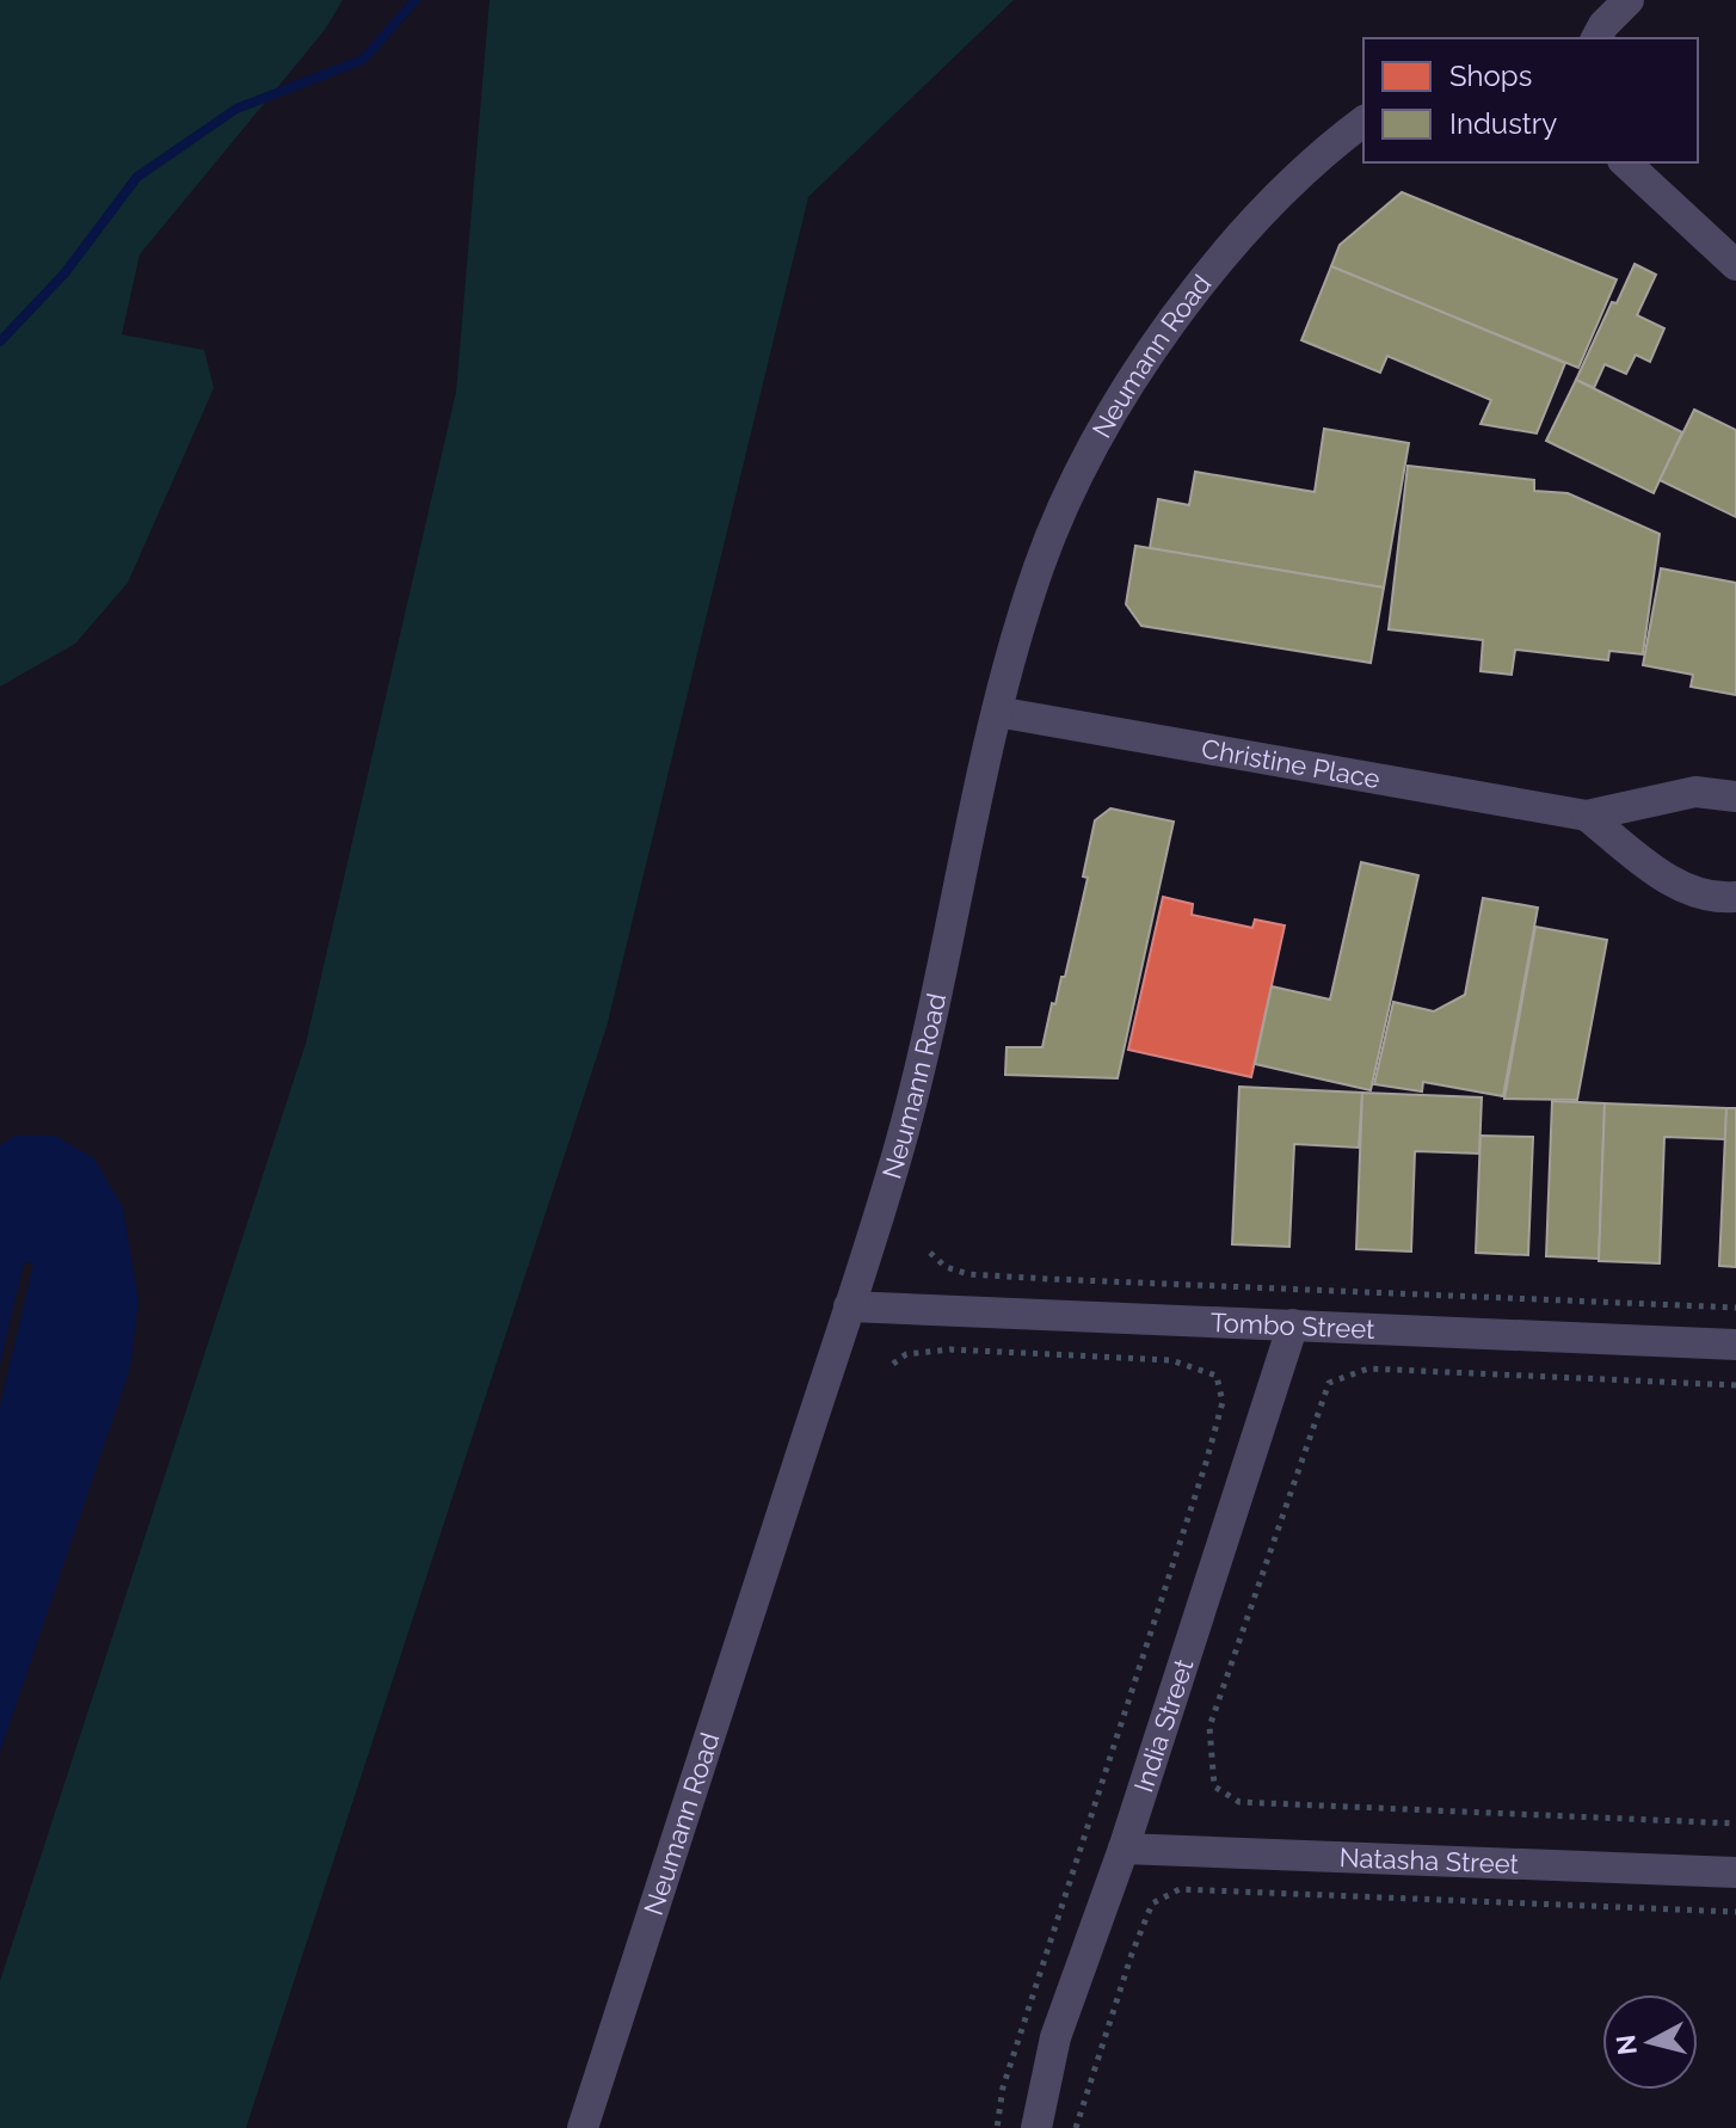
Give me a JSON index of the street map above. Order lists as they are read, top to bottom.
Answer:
{
  "streets": {
    "street": [
      "Neumann Road",
      "Christine Place",
      "Tombo Street",
      "India Street",
      "Natasha Street"
    ]
  },
  "crossings": [
    ["Neumann Road", "Christine Place"],
    ["Neumann Road", "Tombo Street"],
    ["Tombo Street", "India Street"],
    ["India Street", "Natasha Street"]
  ],
  "legend": ["Shops", "Industry"],
  "north": "left"
}
